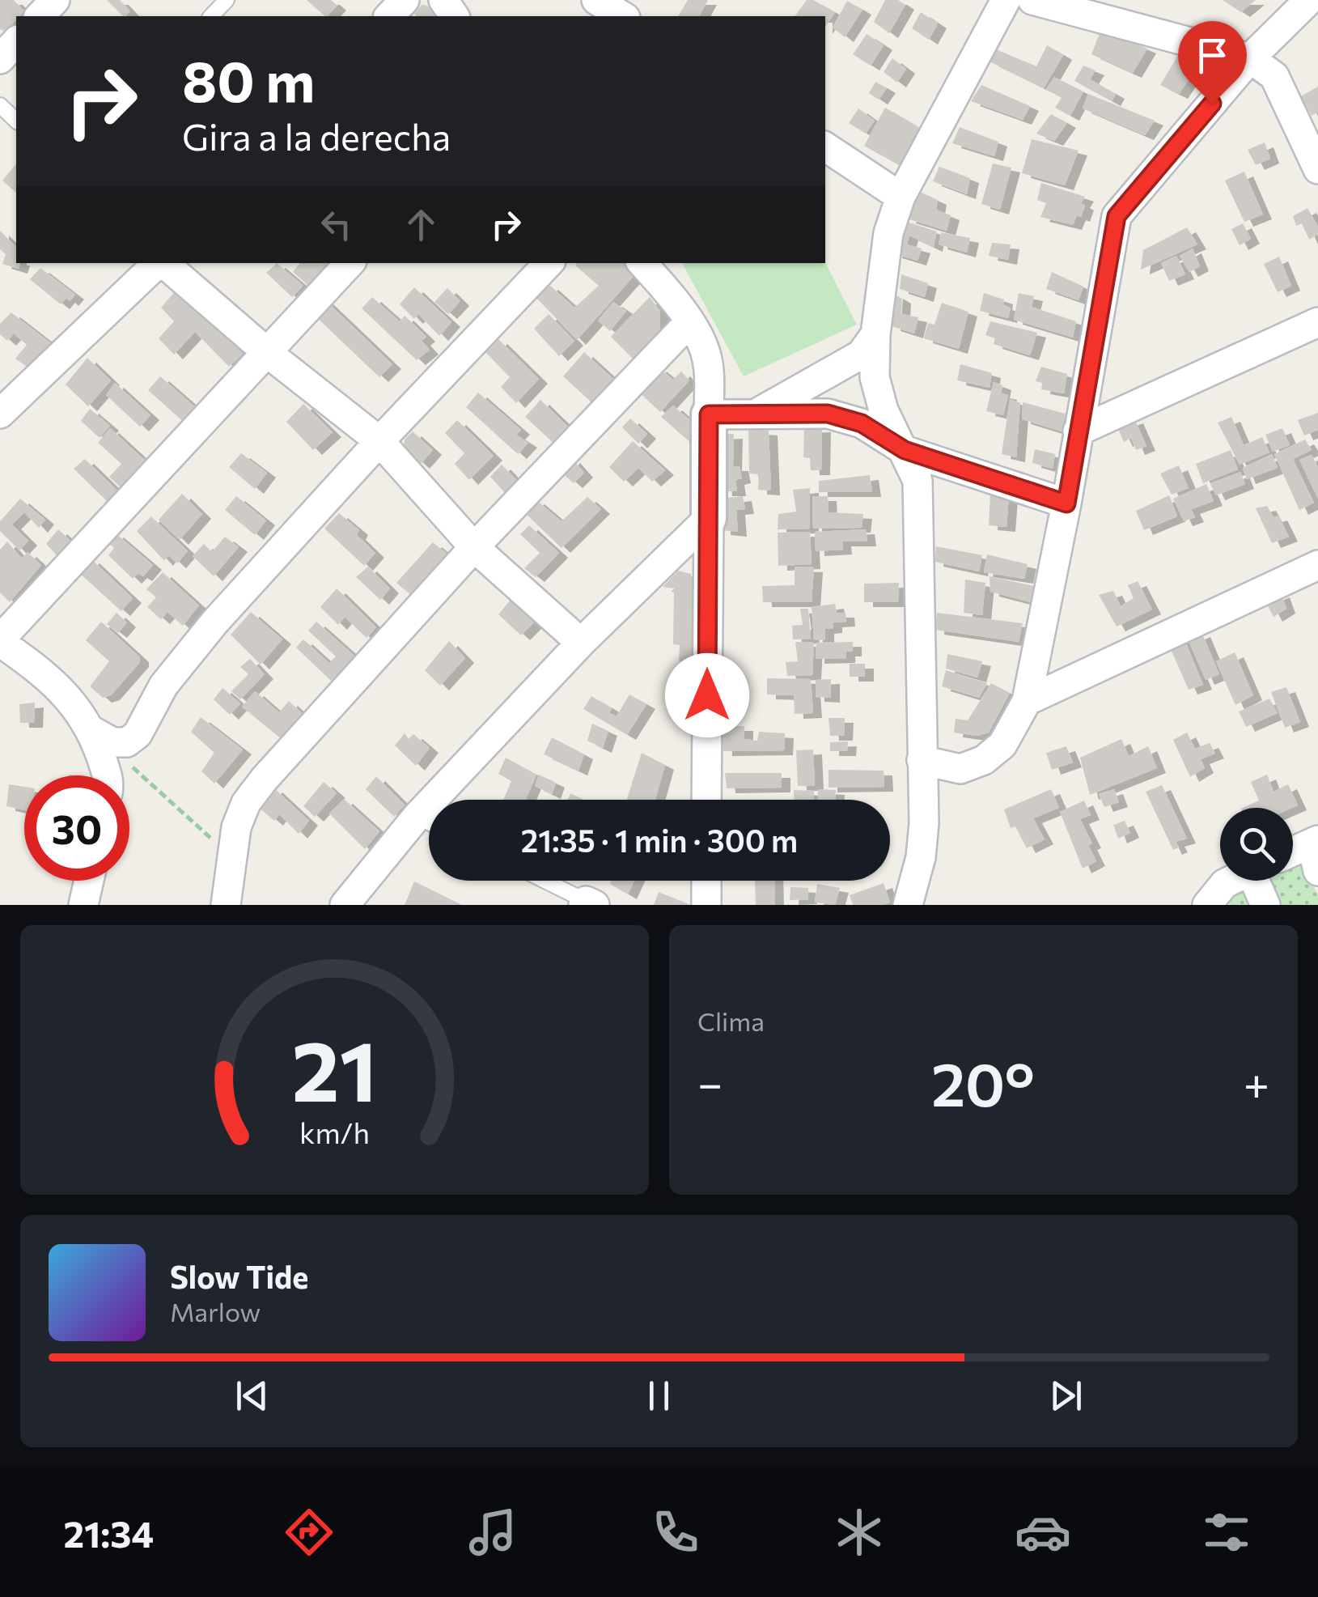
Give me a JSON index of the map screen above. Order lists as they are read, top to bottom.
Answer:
{
  "page": {
    "turn": ["80 m", "Gira a la derecha"],
    "limit": "30",
    "trip": "21:35 · 1 min · 300 m",
    "tile": "Clima",
    "heat": ["−", "20°", "+"],
    "song": ["Slow Tide", "Marlow"],
    "tabs": "21:34",
    "gauge": ["21", "km/h"]
  }
}
